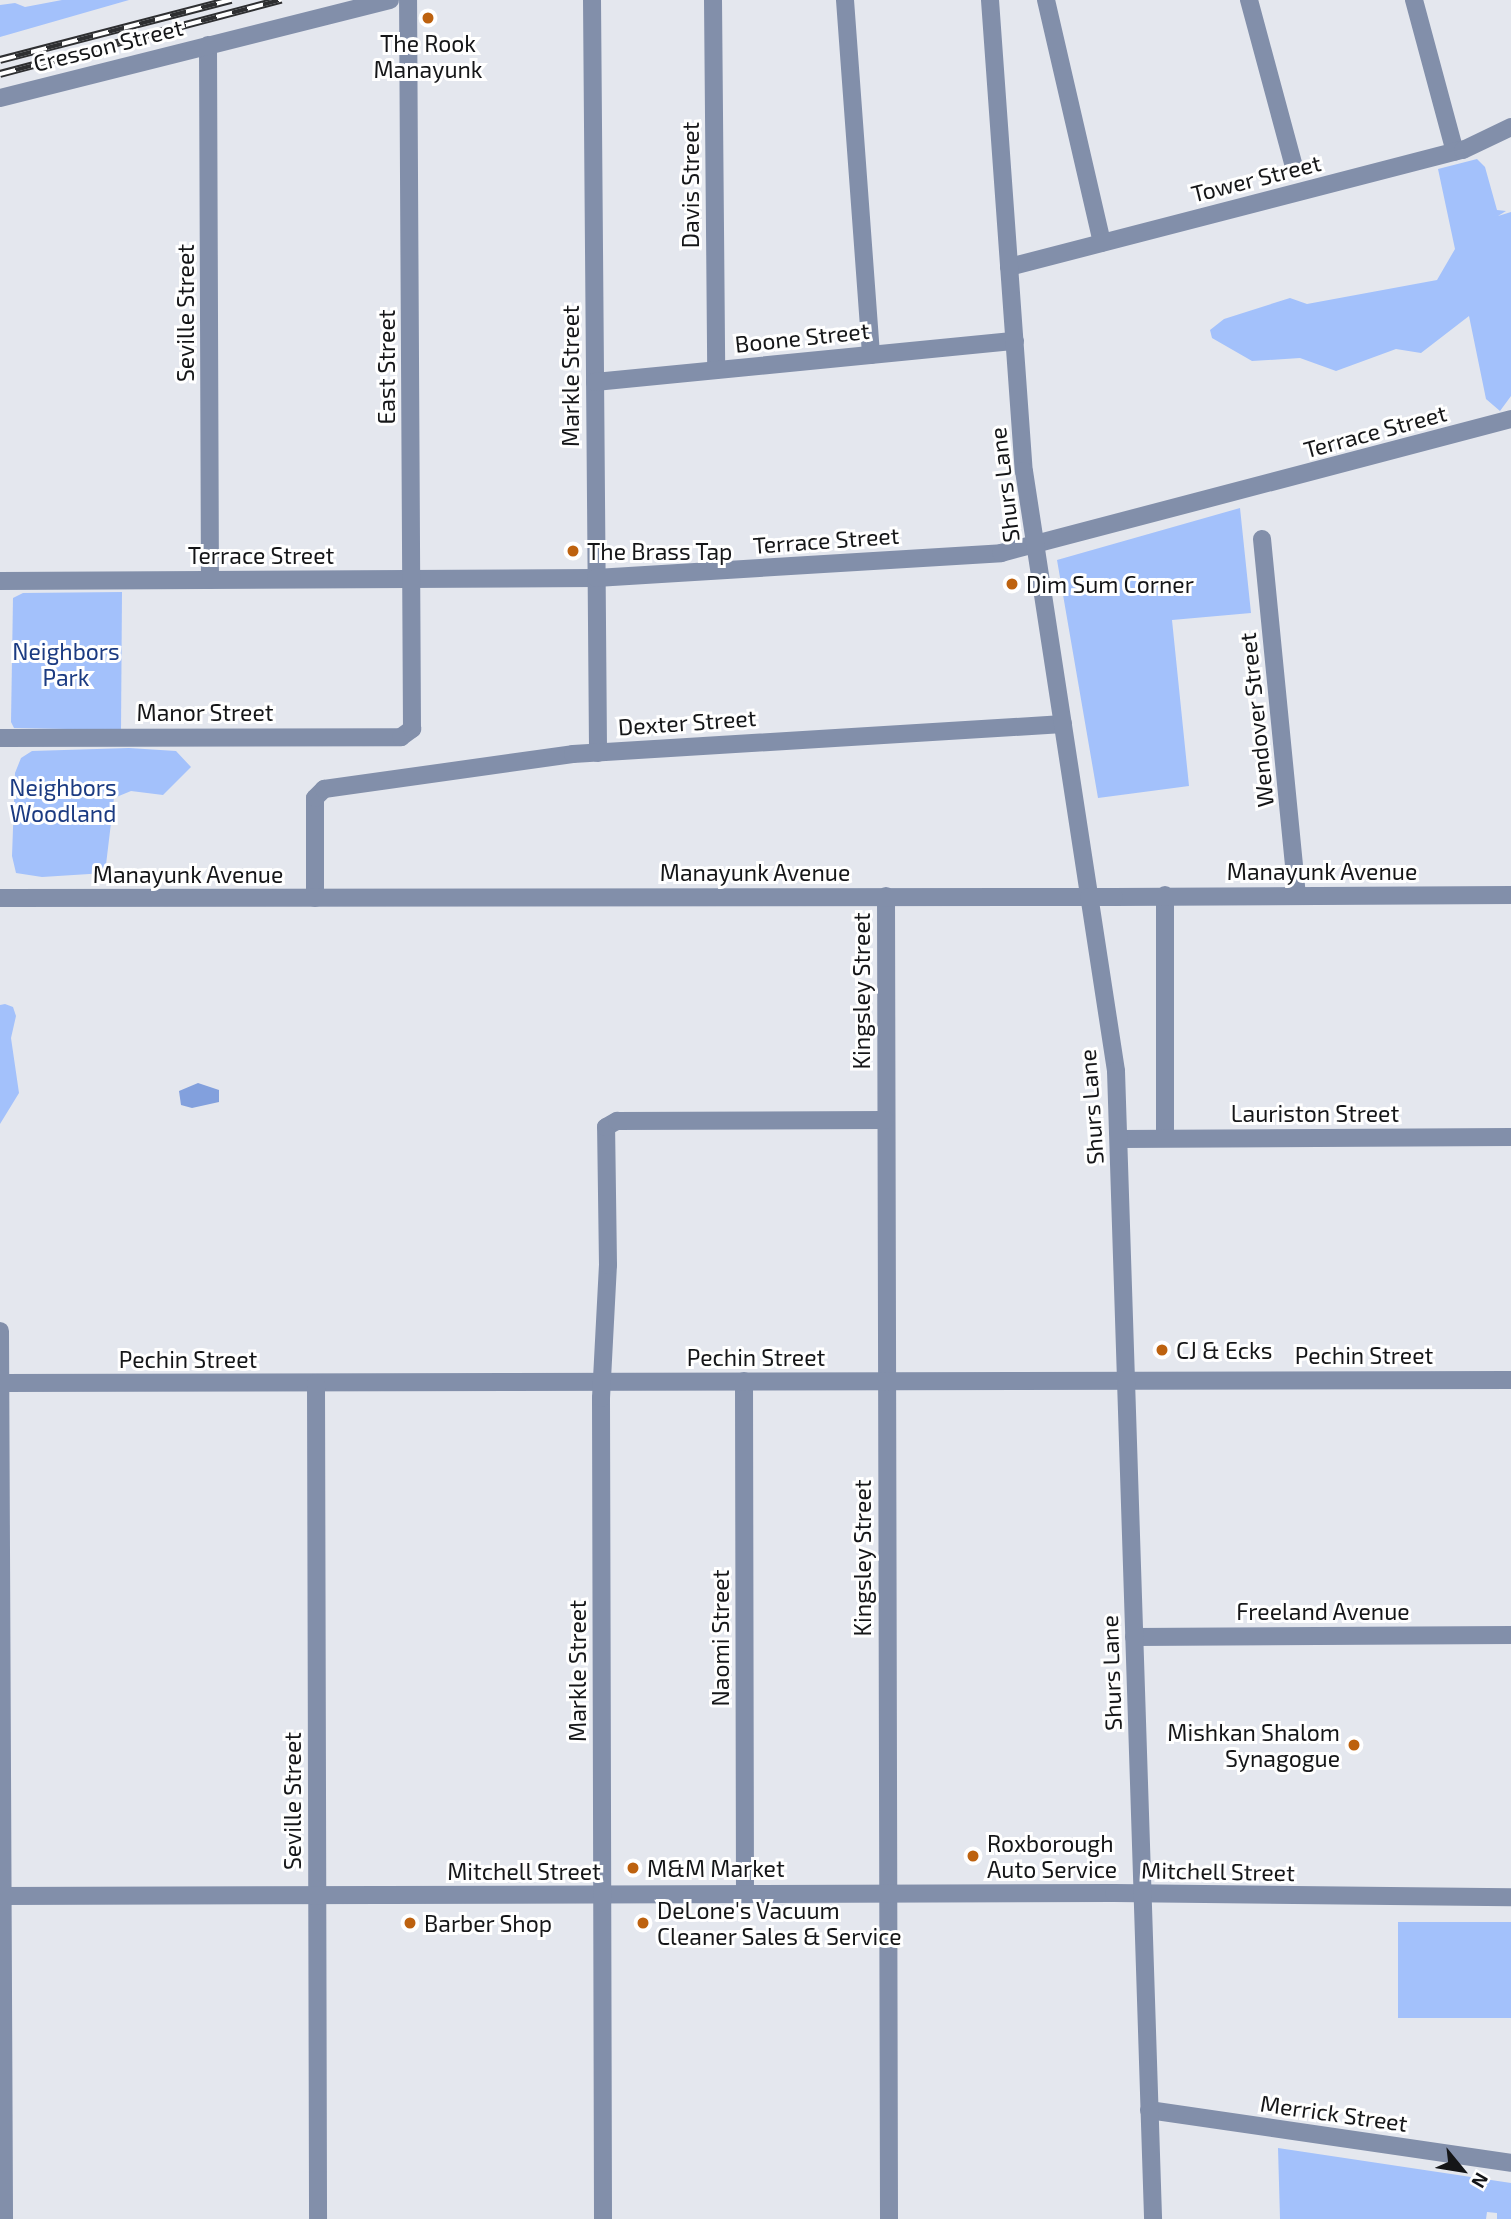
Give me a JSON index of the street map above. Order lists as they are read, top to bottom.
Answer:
{
  "streets": {
    "street": [
      "Cresson Street",
      "Tower Street",
      "Davis Street",
      "Seville Street",
      "Boone Street",
      "East Street",
      "Markle Street",
      "Terrace Street",
      "Shurs Lane",
      "Manor Street",
      "Wendover Street",
      "Dexter Street",
      "Manayunk Avenue",
      "Kingsley Street",
      "Lauriston Street",
      "Pechin Street",
      "Freeland Avenue",
      "Naomi Street",
      "Mitchell Street",
      "Merrick Street"
    ]
  },
  "crossings": [
    ["Cresson Street", "Seville Street"],
    ["Tower Street", "Shurs Lane"],
    ["Davis Street", "Boone Street"],
    ["Seville Street", "Terrace Street"],
    ["Seville Street", "Pechin Street"],
    ["Seville Street", "Mitchell Street"],
    ["Boone Street", "Markle Street"],
    ["Boone Street", "Shurs Lane"],
    ["East Street", "Terrace Street"],
    ["East Street", "Manor Street"],
    ["Markle Street", "Terrace Street"],
    ["Markle Street", "Dexter Street"],
    ["Markle Street", "Kingsley Street"],
    ["Markle Street", "Pechin Street"],
    ["Markle Street", "Mitchell Street"],
    ["Terrace Street", "Shurs Lane"],
    ["Shurs Lane", "Dexter Street"],
    ["Shurs Lane", "Lauriston Street"],
    ["Shurs Lane", "Pechin Street"],
    ["Shurs Lane", "Freeland Avenue"],
    ["Shurs Lane", "Mitchell Street"],
    ["Shurs Lane", "Merrick Street"],
    ["Wendover Street", "Manayunk Avenue"],
    ["Dexter Street", "Manayunk Avenue"],
    ["Manayunk Avenue", "Kingsley Street"],
    ["Kingsley Street", "Pechin Street"],
    ["Kingsley Street", "Mitchell Street"],
    ["Pechin Street", "Naomi Street"],
    ["Naomi Street", "Mitchell Street"]
  ],
  "parks": ["Neighbors Park", "Neighbors Woodland"],
  "places": [
    "The Rook Manayunk",
    "The Brass Tap",
    "Dim Sum Corner",
    "CJ & Ecks",
    "Mishkan Shalom Synagogue",
    "Roxborough Auto Service",
    "M&M Market",
    "Barber Shop",
    "DeLone's Vacuum Cleaner Sales & Service"
  ],
  "north": "bottom right"
}
